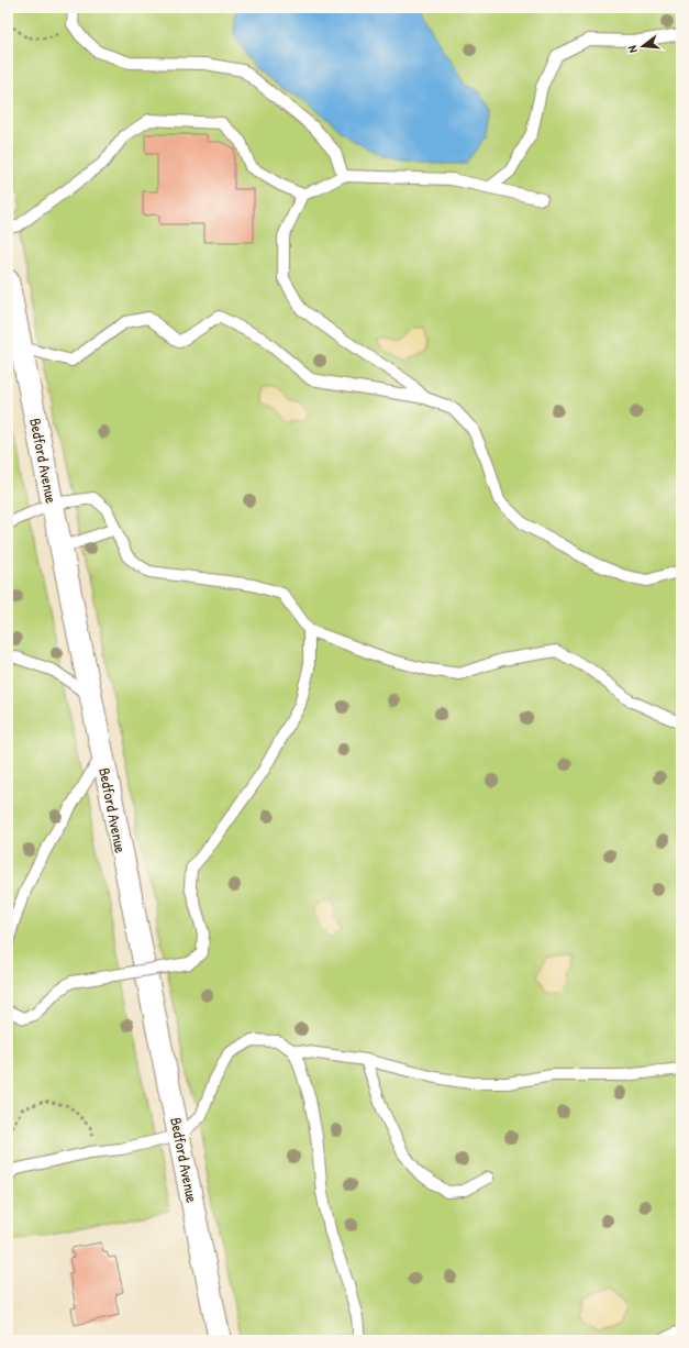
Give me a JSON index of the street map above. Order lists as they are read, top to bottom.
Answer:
{
  "streets": {
    "street": ["Bedford Avenue"]
  },
  "north": "left"
}
